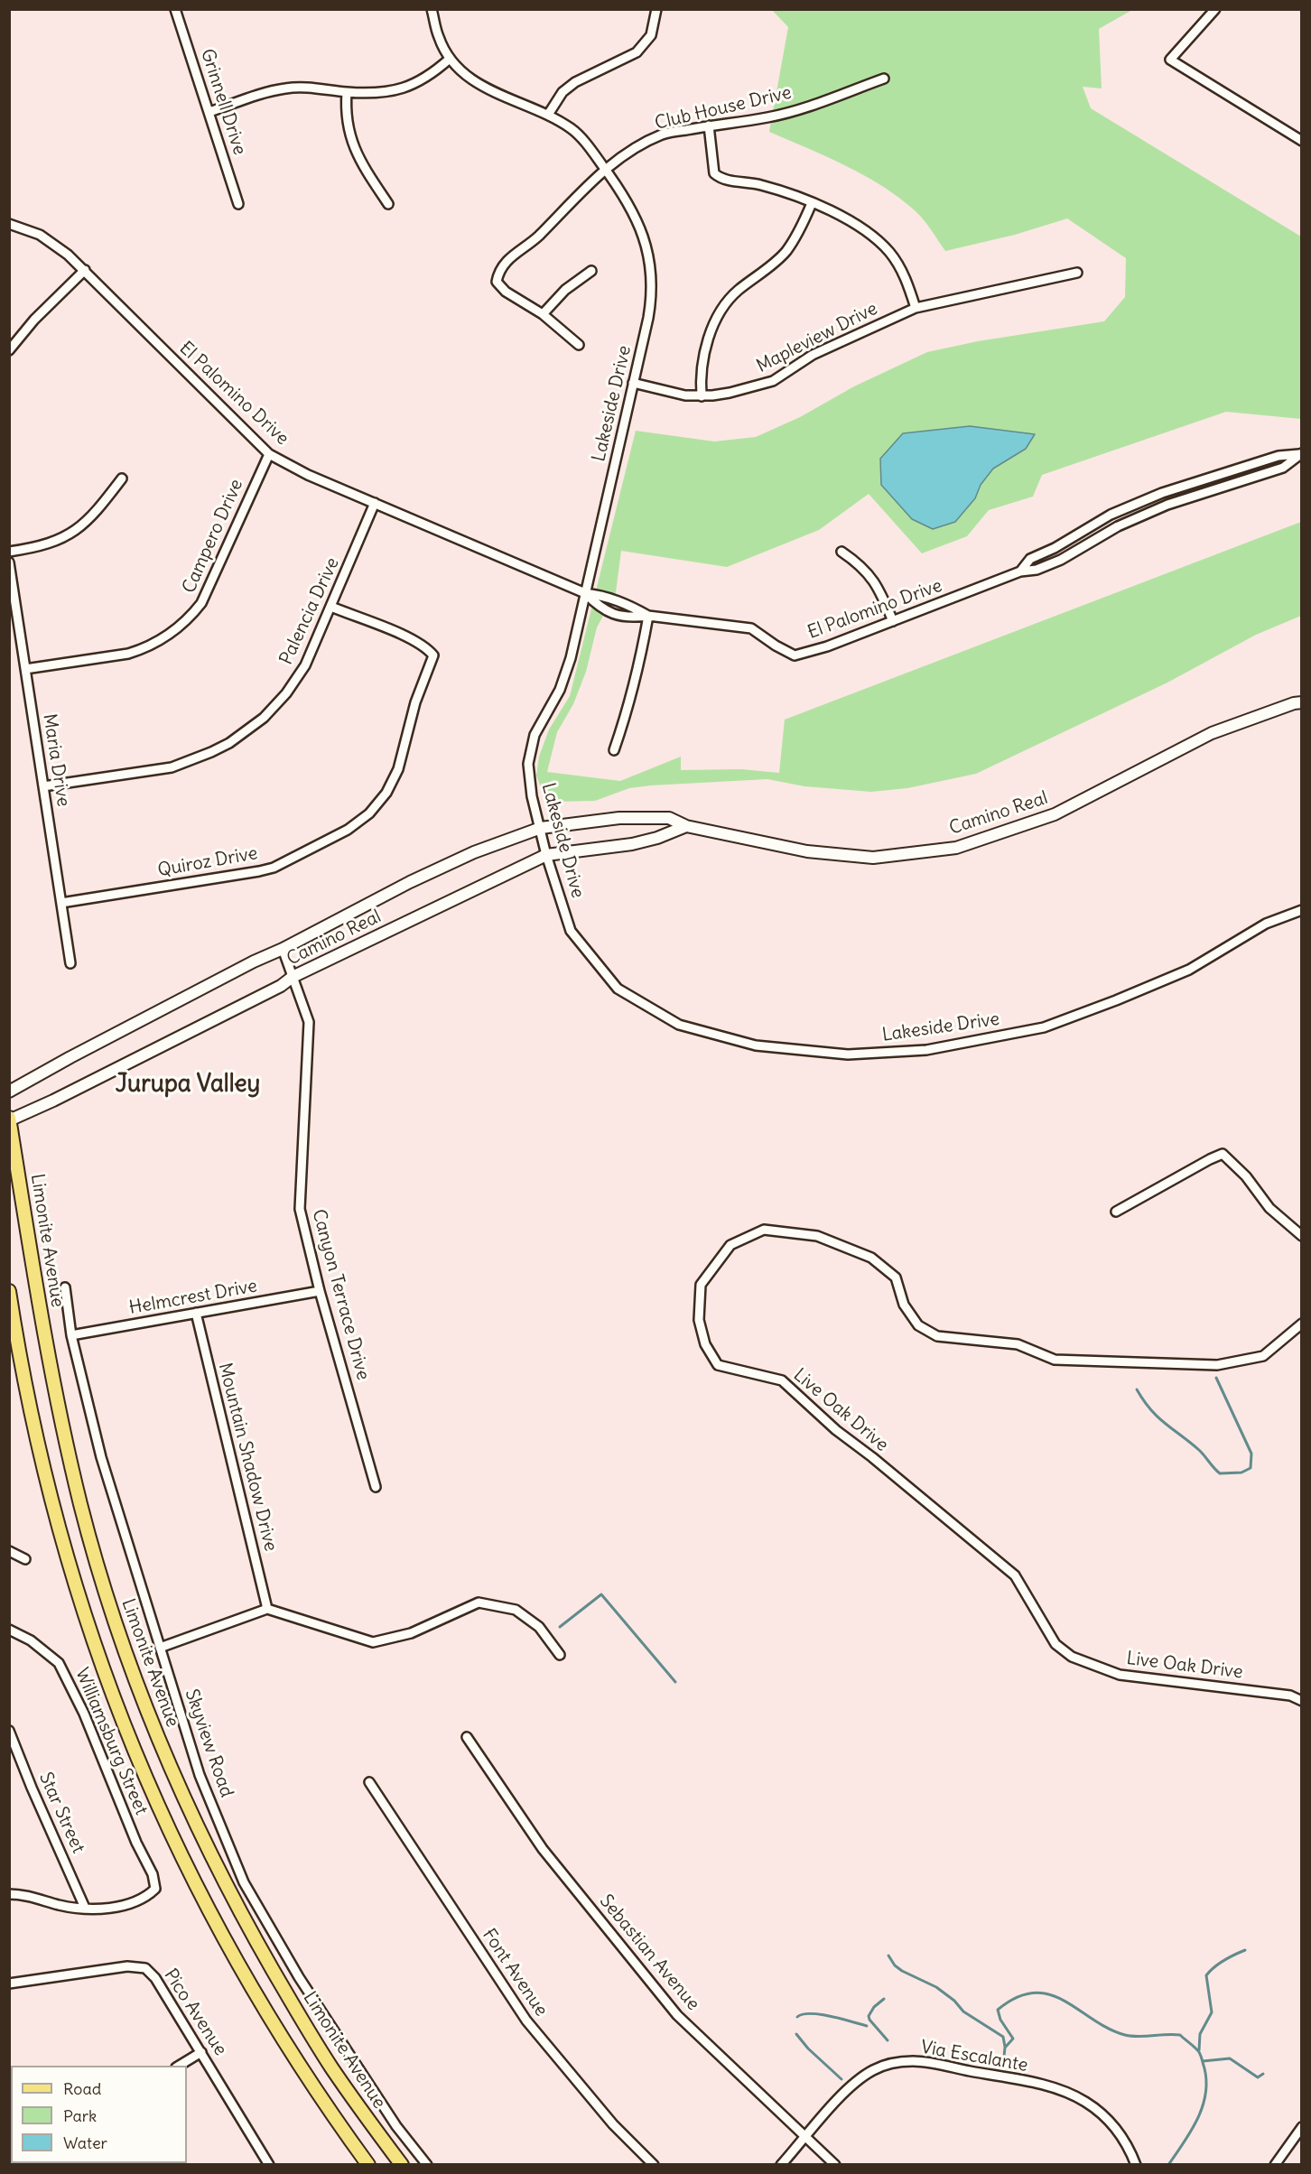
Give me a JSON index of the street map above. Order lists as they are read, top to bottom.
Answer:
{
  "streets": {
    "main road": ["Camino Real", "Limonite Avenue"],
    "street": [
      "Grinnell Drive",
      "Club House Drive",
      "Mapleview Drive",
      "El Palomino Drive",
      "Lakeside Drive",
      "Campero Drive",
      "Palencia Drive",
      "Maria Drive",
      "Quiroz Drive",
      "Canyon Terrace Drive",
      "Helmcrest Drive",
      "Live Oak Drive",
      "Mountain Shadow Drive",
      "Williamsburg Street",
      "Skyview Road",
      "Star Street",
      "Sebastian Avenue",
      "Font Avenue",
      "Pico Avenue",
      "Via Escalante"
    ]
  },
  "crossings": [
    ["Club House Drive", "Lakeside Drive"],
    ["Mapleview Drive", "Lakeside Drive"],
    ["El Palomino Drive", "Lakeside Drive"],
    ["El Palomino Drive", "Campero Drive"],
    ["El Palomino Drive", "Palencia Drive"],
    ["Lakeside Drive", "Camino Real"],
    ["Campero Drive", "Maria Drive"],
    ["Palencia Drive", "Maria Drive"],
    ["Palencia Drive", "Quiroz Drive"],
    ["Maria Drive", "Quiroz Drive"],
    ["Camino Real", "Limonite Avenue"],
    ["Camino Real", "Canyon Terrace Drive"],
    ["Canyon Terrace Drive", "Helmcrest Drive"],
    ["Helmcrest Drive", "Mountain Shadow Drive"],
    ["Helmcrest Drive", "Skyview Road"],
    ["Williamsburg Street", "Star Street"],
    ["Sebastian Avenue", "Via Escalante"]
  ],
  "districts": ["Jurupa Valley"],
  "legend": ["Road", "Park", "Water"]
}
